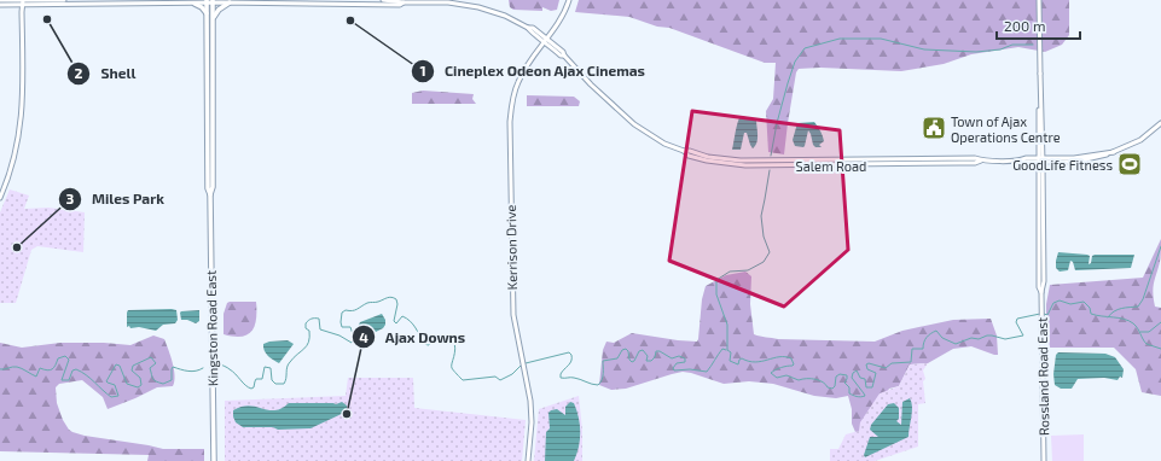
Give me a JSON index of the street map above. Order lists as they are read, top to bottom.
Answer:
{
  "streets": {
    "main road": [
      "Salem Road",
      "Kerrison Drive",
      "Kingston Road East",
      "Rossland Road East"
    ]
  },
  "crossings": [
    ["Salem Road", "Kerrison Drive"],
    ["Salem Road", "Kingston Road East"],
    ["Salem Road", "Rossland Road East"]
  ],
  "places": {
    "other": [
      "Shell",
      "Cineplex Odeon Ajax Cinemas",
      "Miles Park",
      "Ajax Downs"
    ],
    "public building": ["Town of Ajax Operations Centre"],
    "sports": ["GoodLife Fitness"]
  },
  "scale_bar": "200 m"
}
